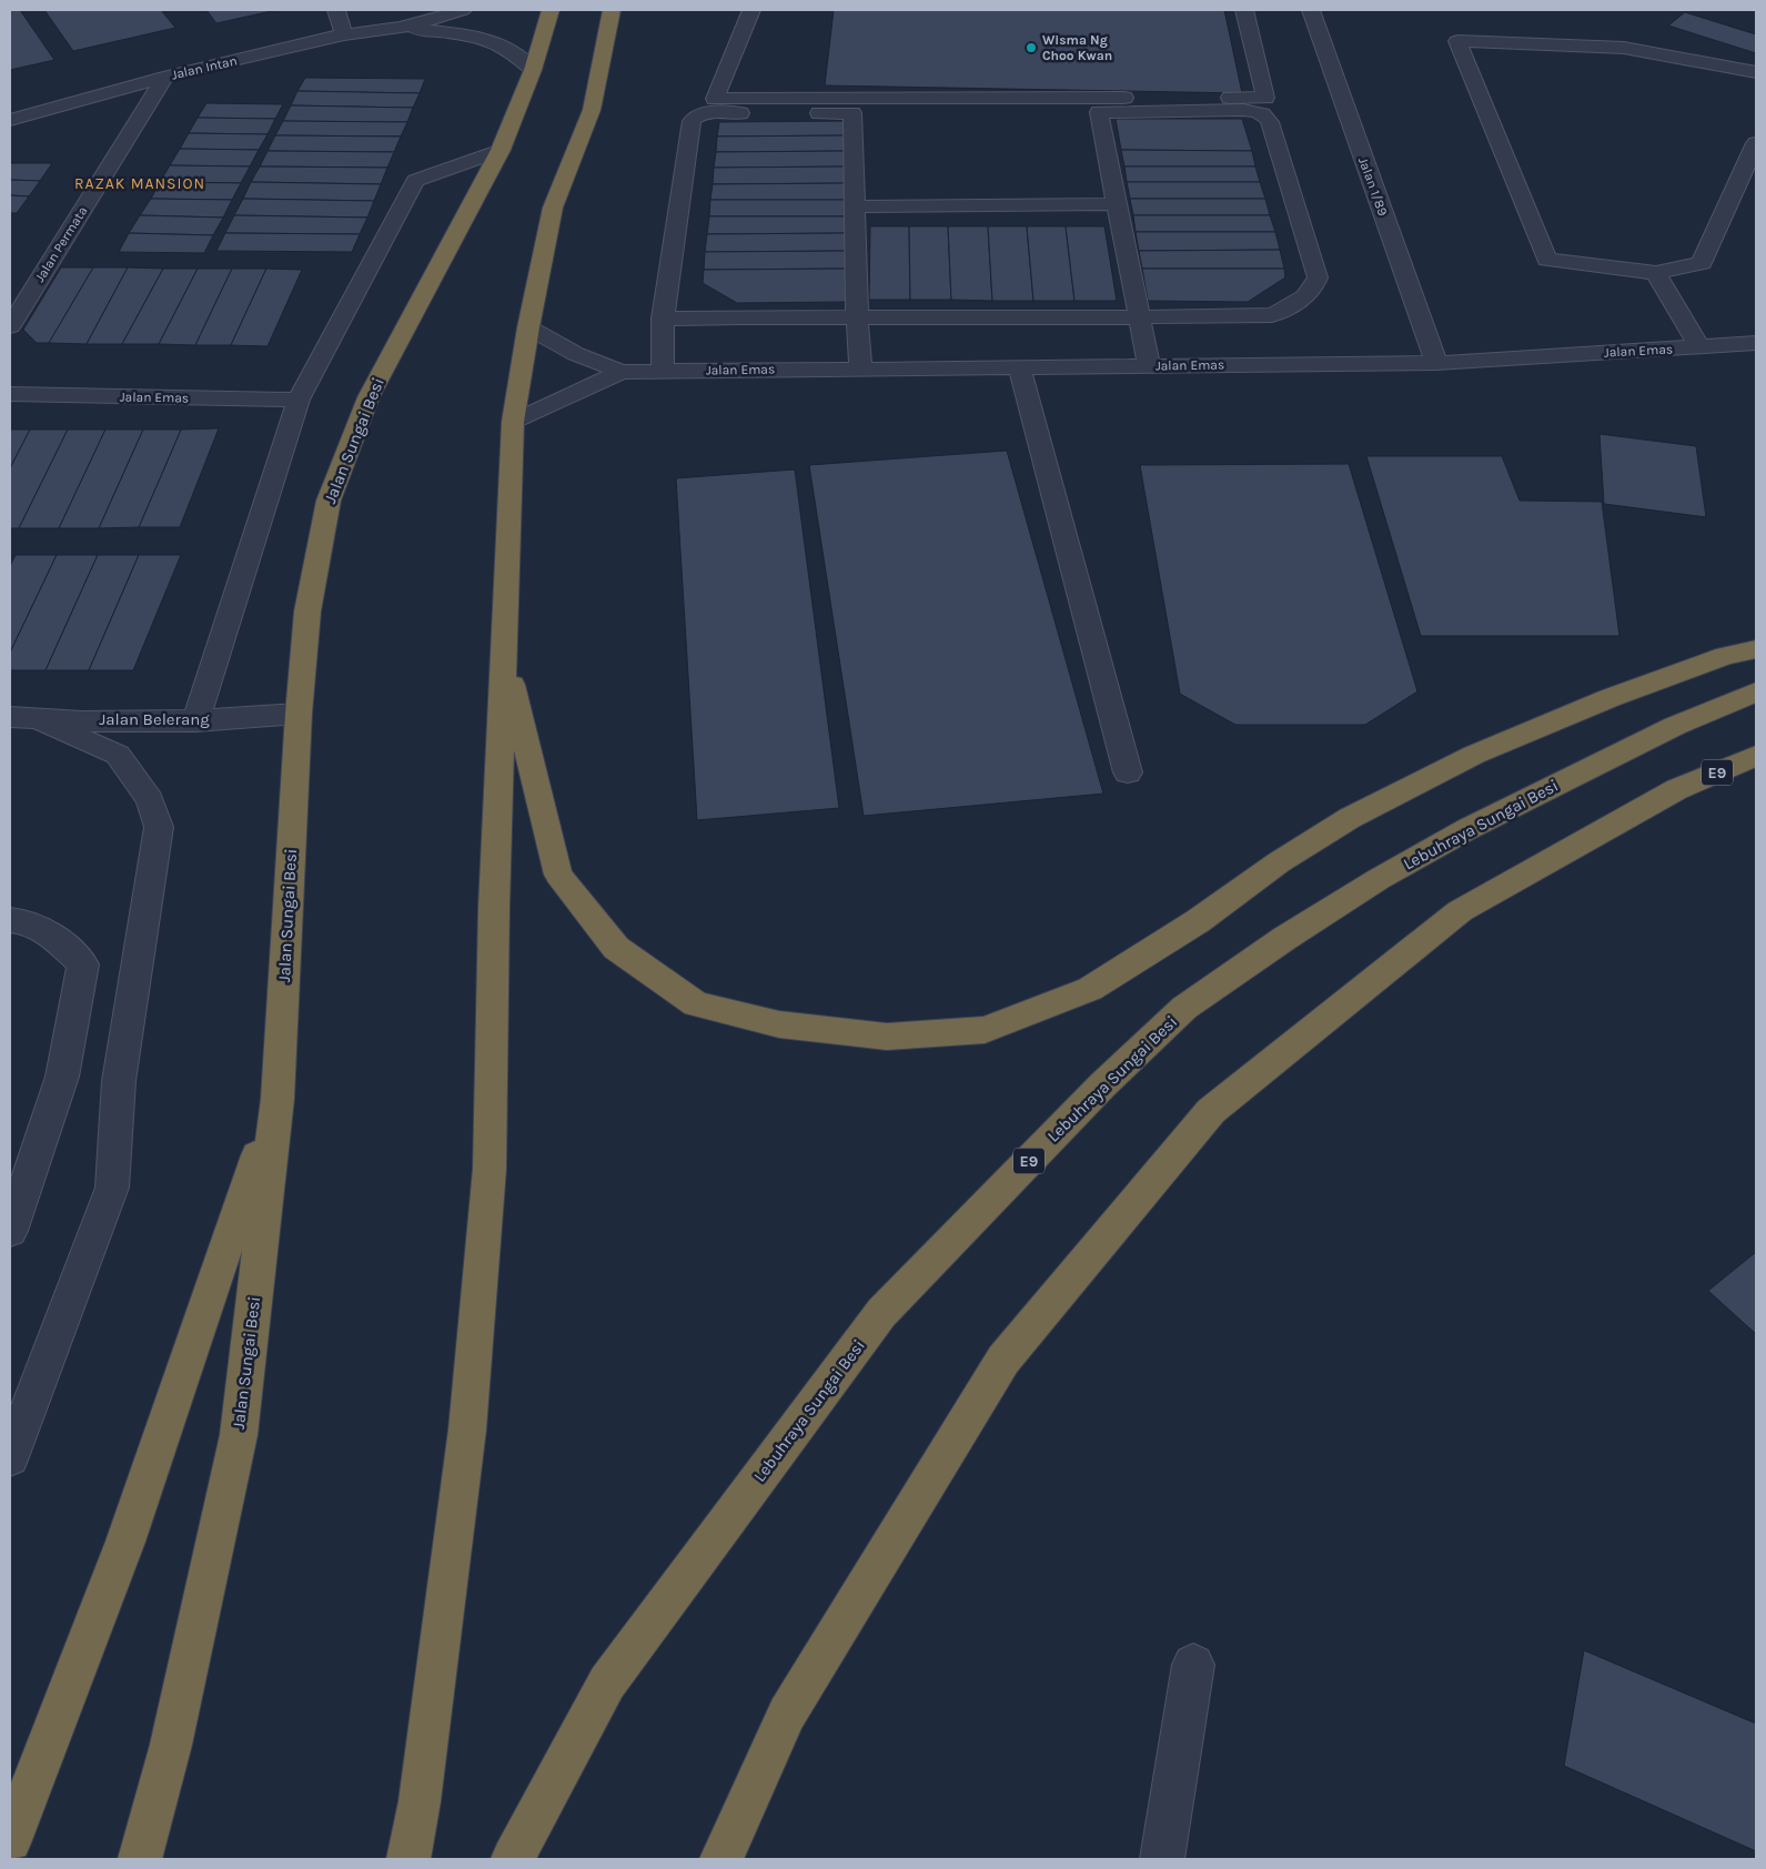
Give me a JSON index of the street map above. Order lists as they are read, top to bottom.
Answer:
{
  "streets": {
    "highway": ["Jalan Sungai Besi", "E9", "Lebuhraya Sungai Besi"],
    "street": [
      "Jalan Intan",
      "Jalan 1/89",
      "Jalan Permata",
      "Jalan Emas",
      "Jalan Belerang"
    ]
  },
  "crossings": [
    ["Jalan Intan", "Jalan Permata"],
    ["Jalan Intan", "Jalan Sungai Besi"],
    ["Jalan 1/89", "Jalan Emas"],
    ["Jalan Sungai Besi", "Jalan Belerang"]
  ],
  "districts": ["RAZAK MANSION"],
  "places": ["Wisma Ng Choo Kwan"]
}
